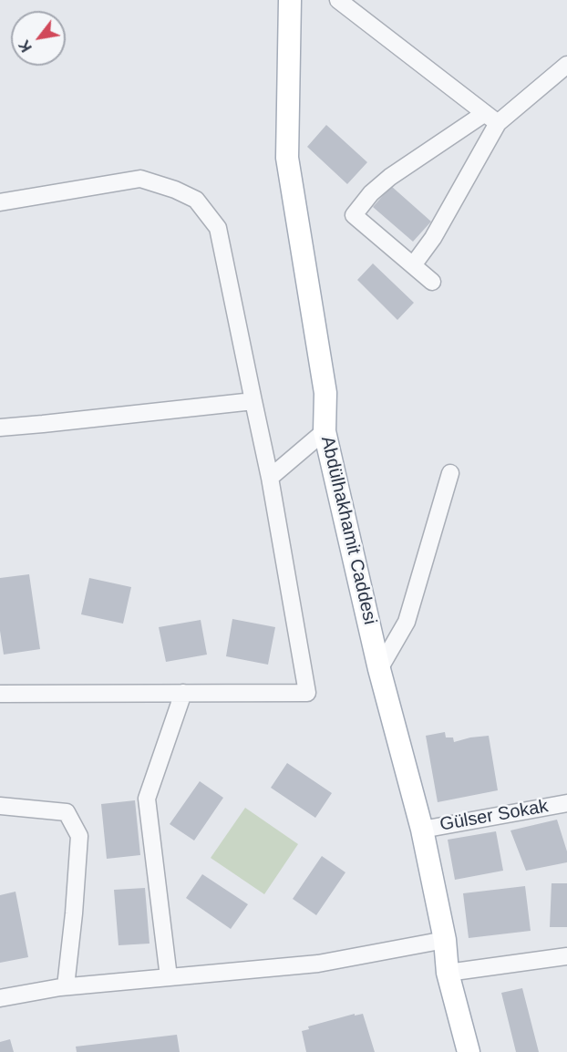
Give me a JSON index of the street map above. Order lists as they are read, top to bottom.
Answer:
{
  "streets": {
    "main road": ["Abdülhakhamit Caddesi"],
    "street": ["Gülser Sokak"]
  },
  "crossings": [
    ["Abdülhakhamit Caddesi", "Gülser Sokak"]
  ],
  "north": "bottom left"
}
